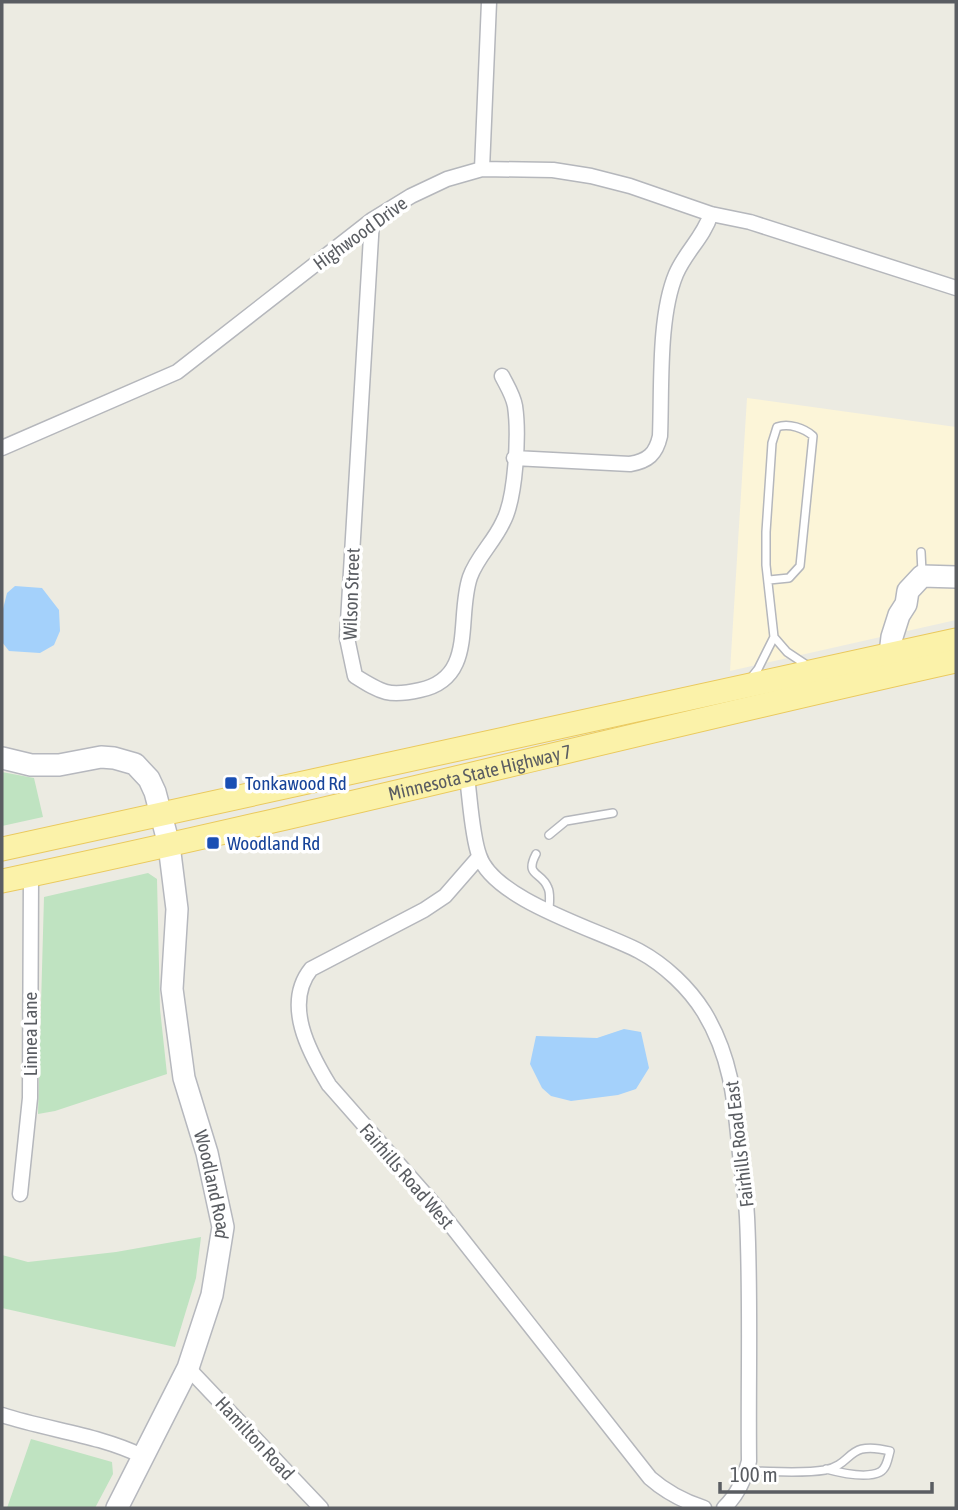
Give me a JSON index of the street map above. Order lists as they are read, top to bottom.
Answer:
{
  "streets": {
    "main road": ["Minnesota State Highway 7"],
    "street": [
      "Highwood Drive",
      "Wilson Street",
      "Linnea Lane",
      "Fairhills Road East",
      "Fairhills Road West",
      "Woodland Road",
      "Hamilton Road"
    ]
  },
  "crossings": [
    ["Highwood Drive", "Wilson Street"],
    ["Minnesota State Highway 7", "Linnea Lane"],
    ["Minnesota State Highway 7", "Woodland Road"],
    ["Fairhills Road East", "Fairhills Road West"],
    ["Woodland Road", "Hamilton Road"]
  ],
  "places": {
    "transit": ["Tonkawood Rd", "Woodland Rd"]
  },
  "scale_bar": "100 m"
}
